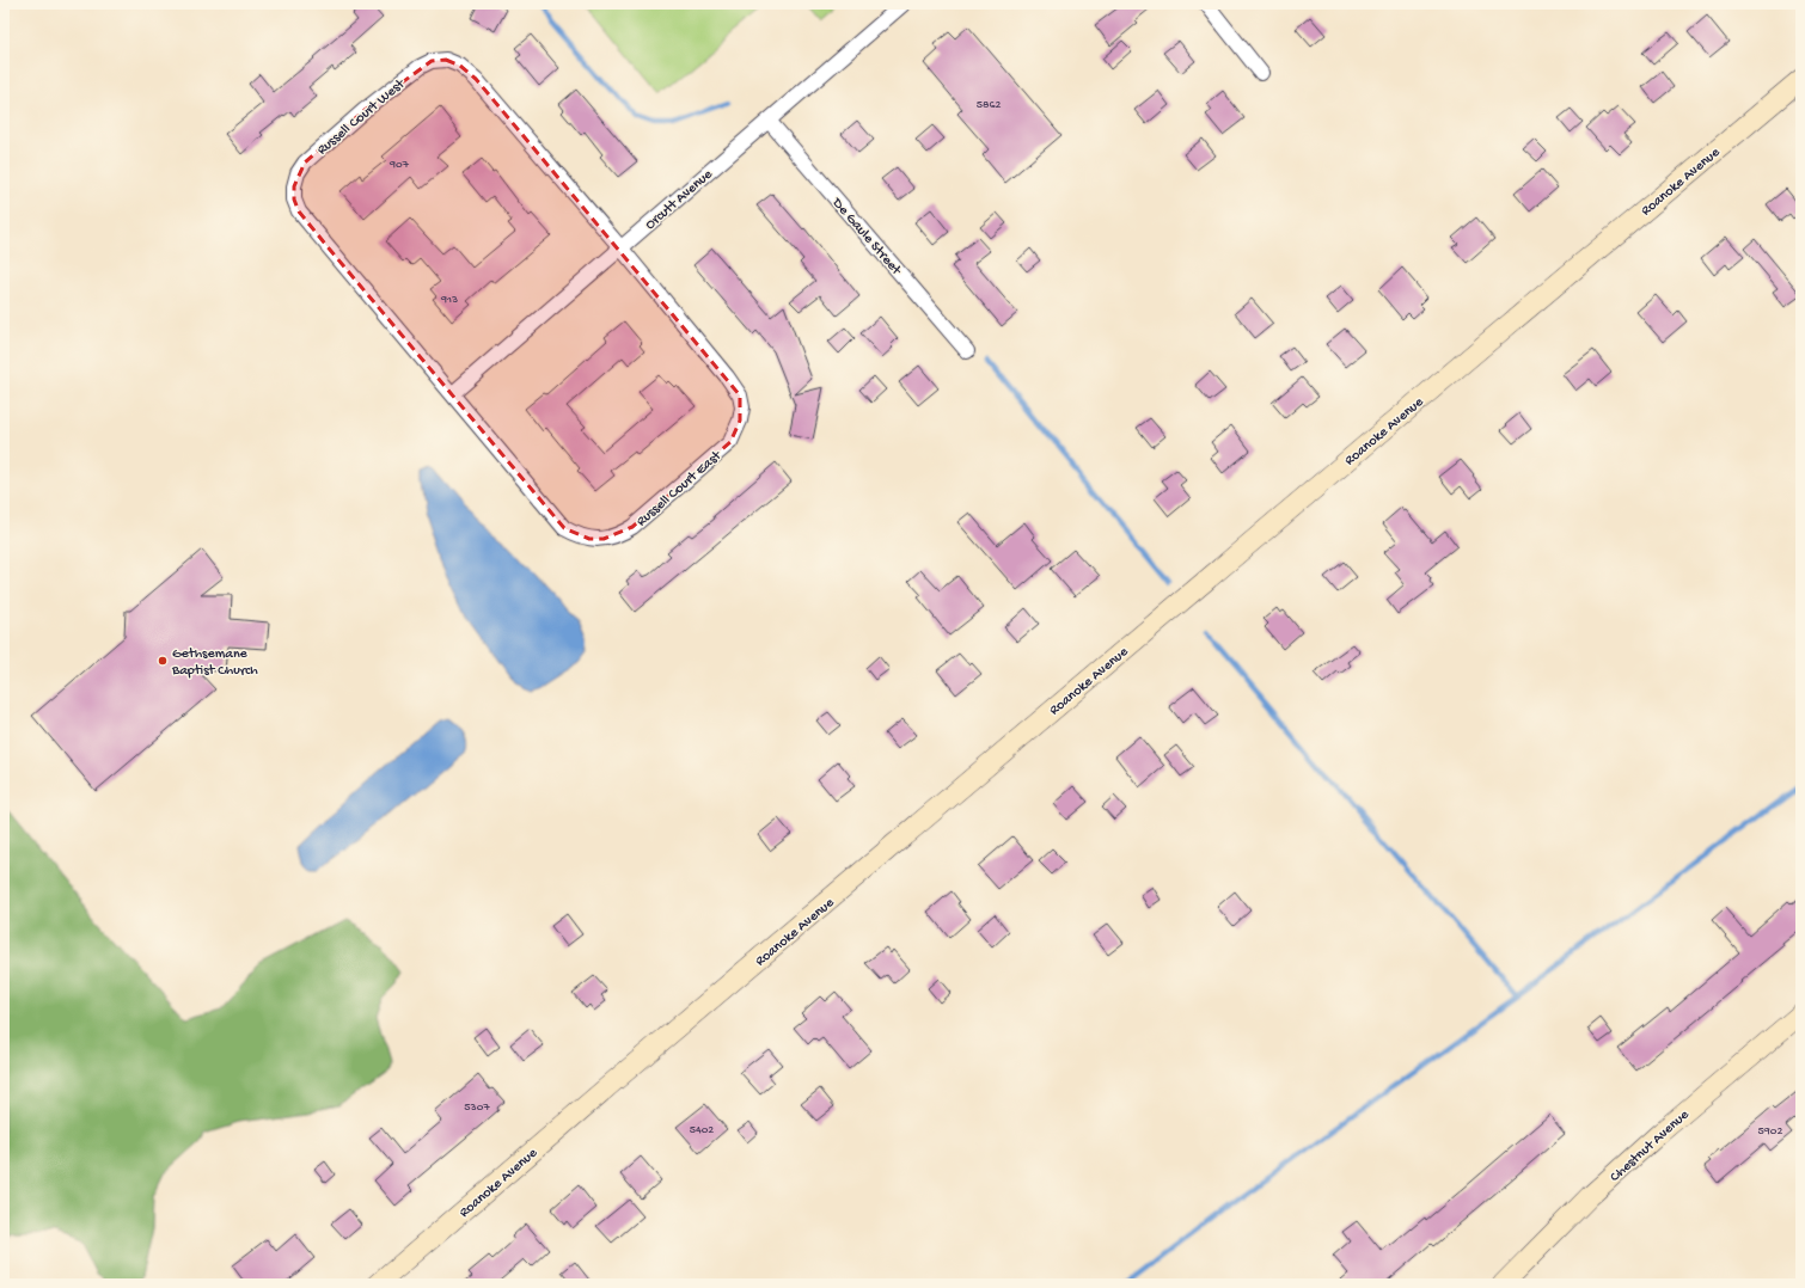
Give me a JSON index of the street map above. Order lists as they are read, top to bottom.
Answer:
{
  "streets": {
    "street": [
      "Russell Court West",
      "Roanoke Avenue",
      "Orcutt Avenue",
      "De Gaule Street",
      "Russell Court East",
      "Chestnut Avenue"
    ]
  },
  "crossings": [
    ["Russell Court West", "Orcutt Avenue"],
    ["Russell Court West", "Russell Court East"],
    ["Orcutt Avenue", "De Gaule Street"],
    ["Orcutt Avenue", "Russell Court East"]
  ],
  "places": ["Gethsemane Baptist Church"],
  "house_numbers": [
    "5862",
    "907",
    "913",
    "5307",
    "5402",
    "5902"
  ]
}
